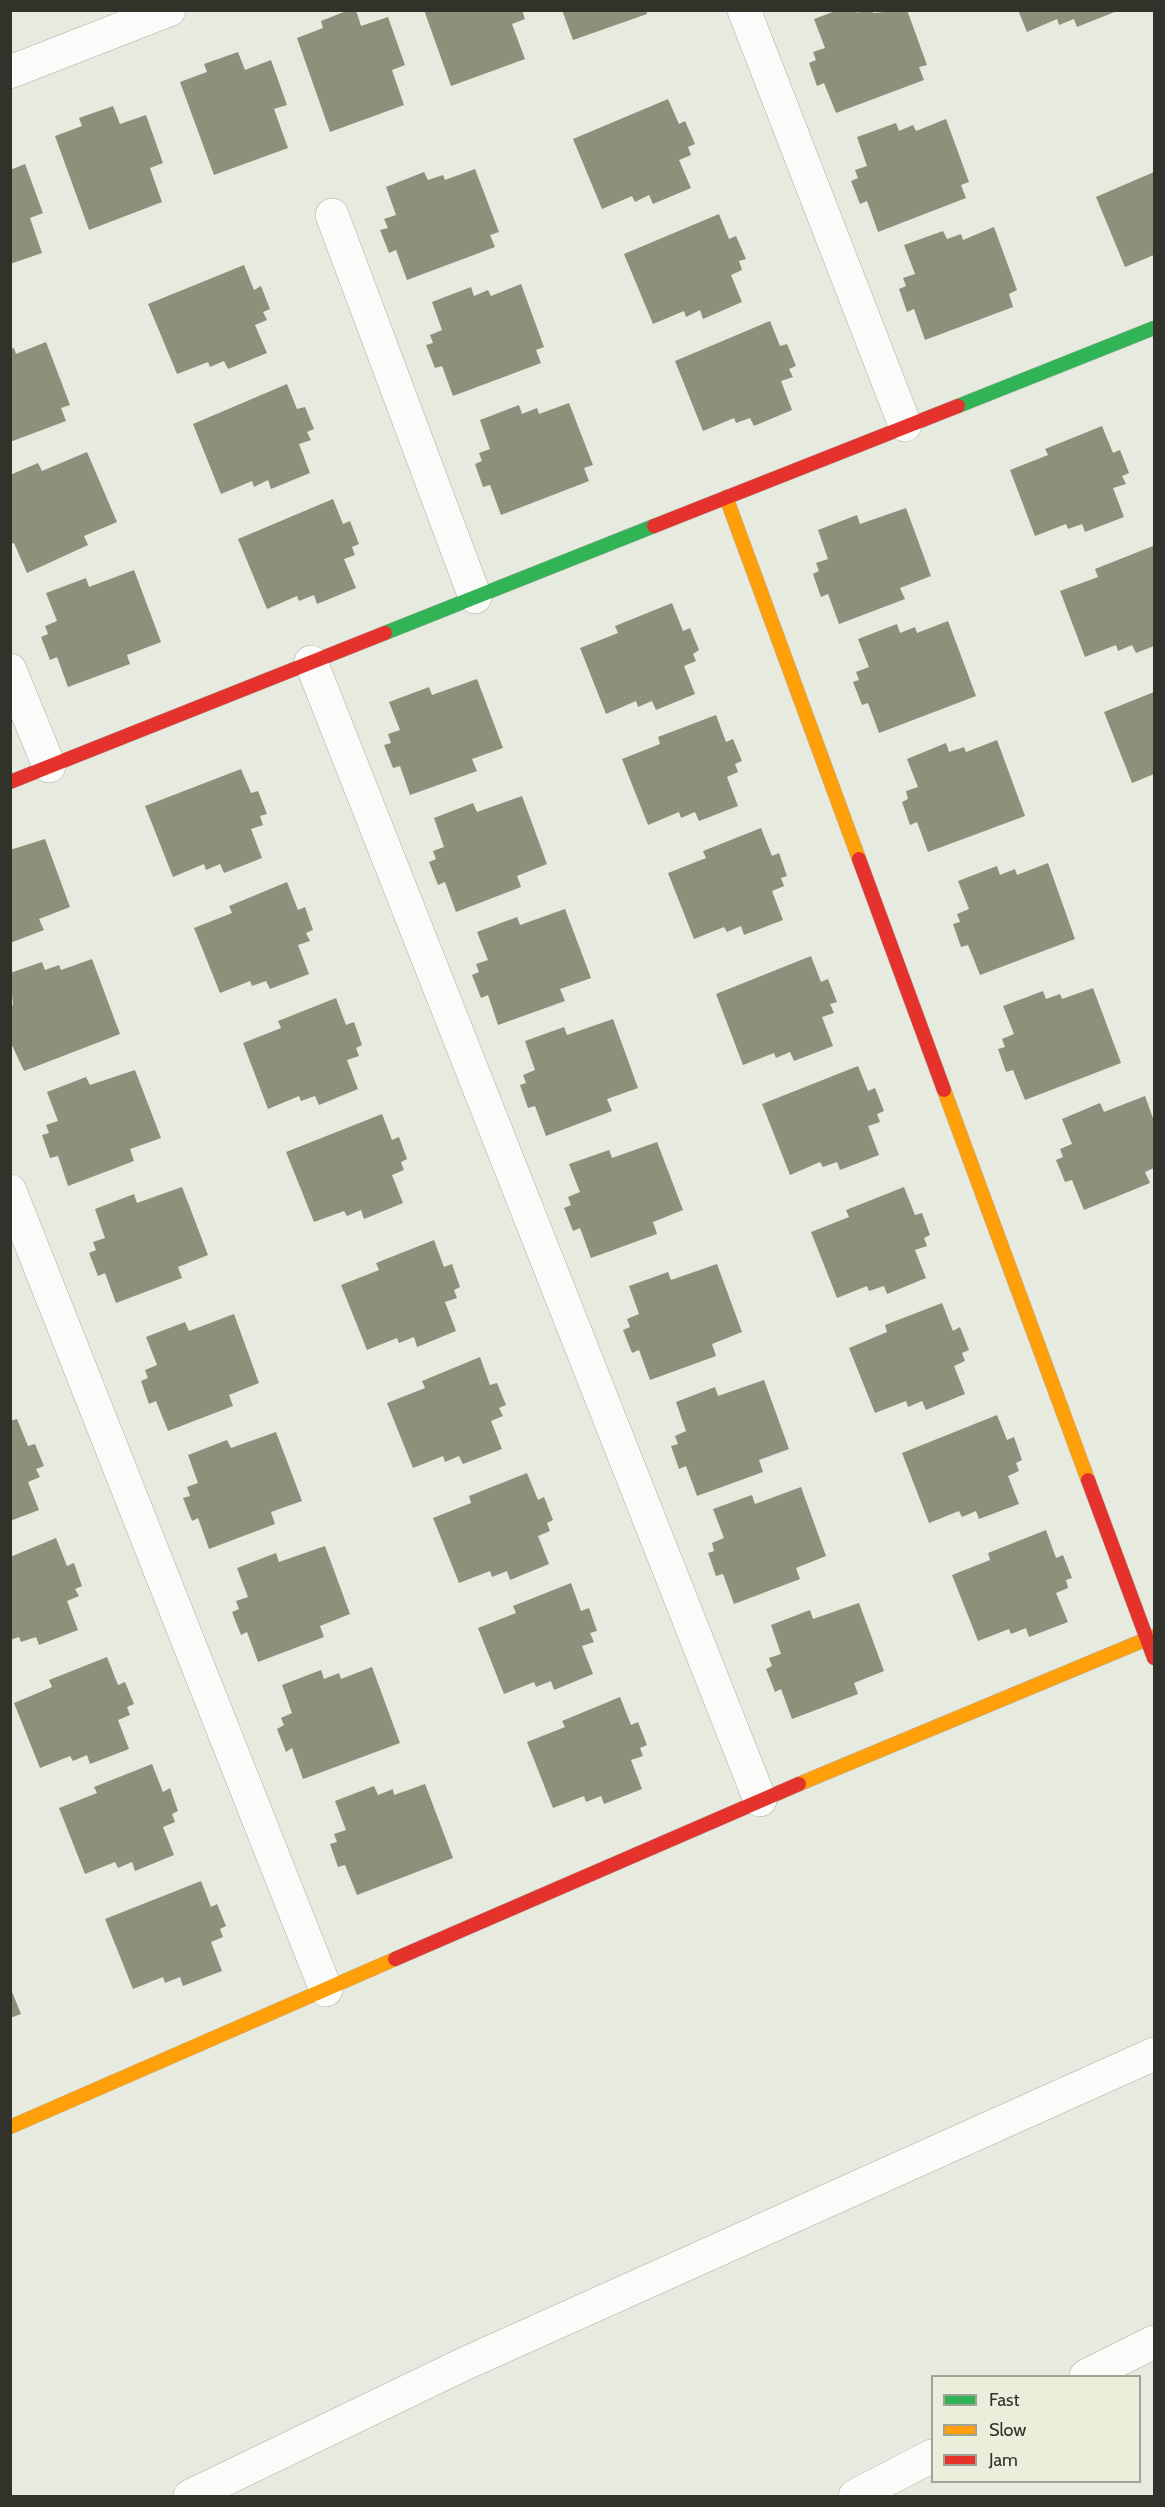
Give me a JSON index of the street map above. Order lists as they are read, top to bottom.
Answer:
{
  "legend": ["Fast", "Slow", "Jam"]
}
